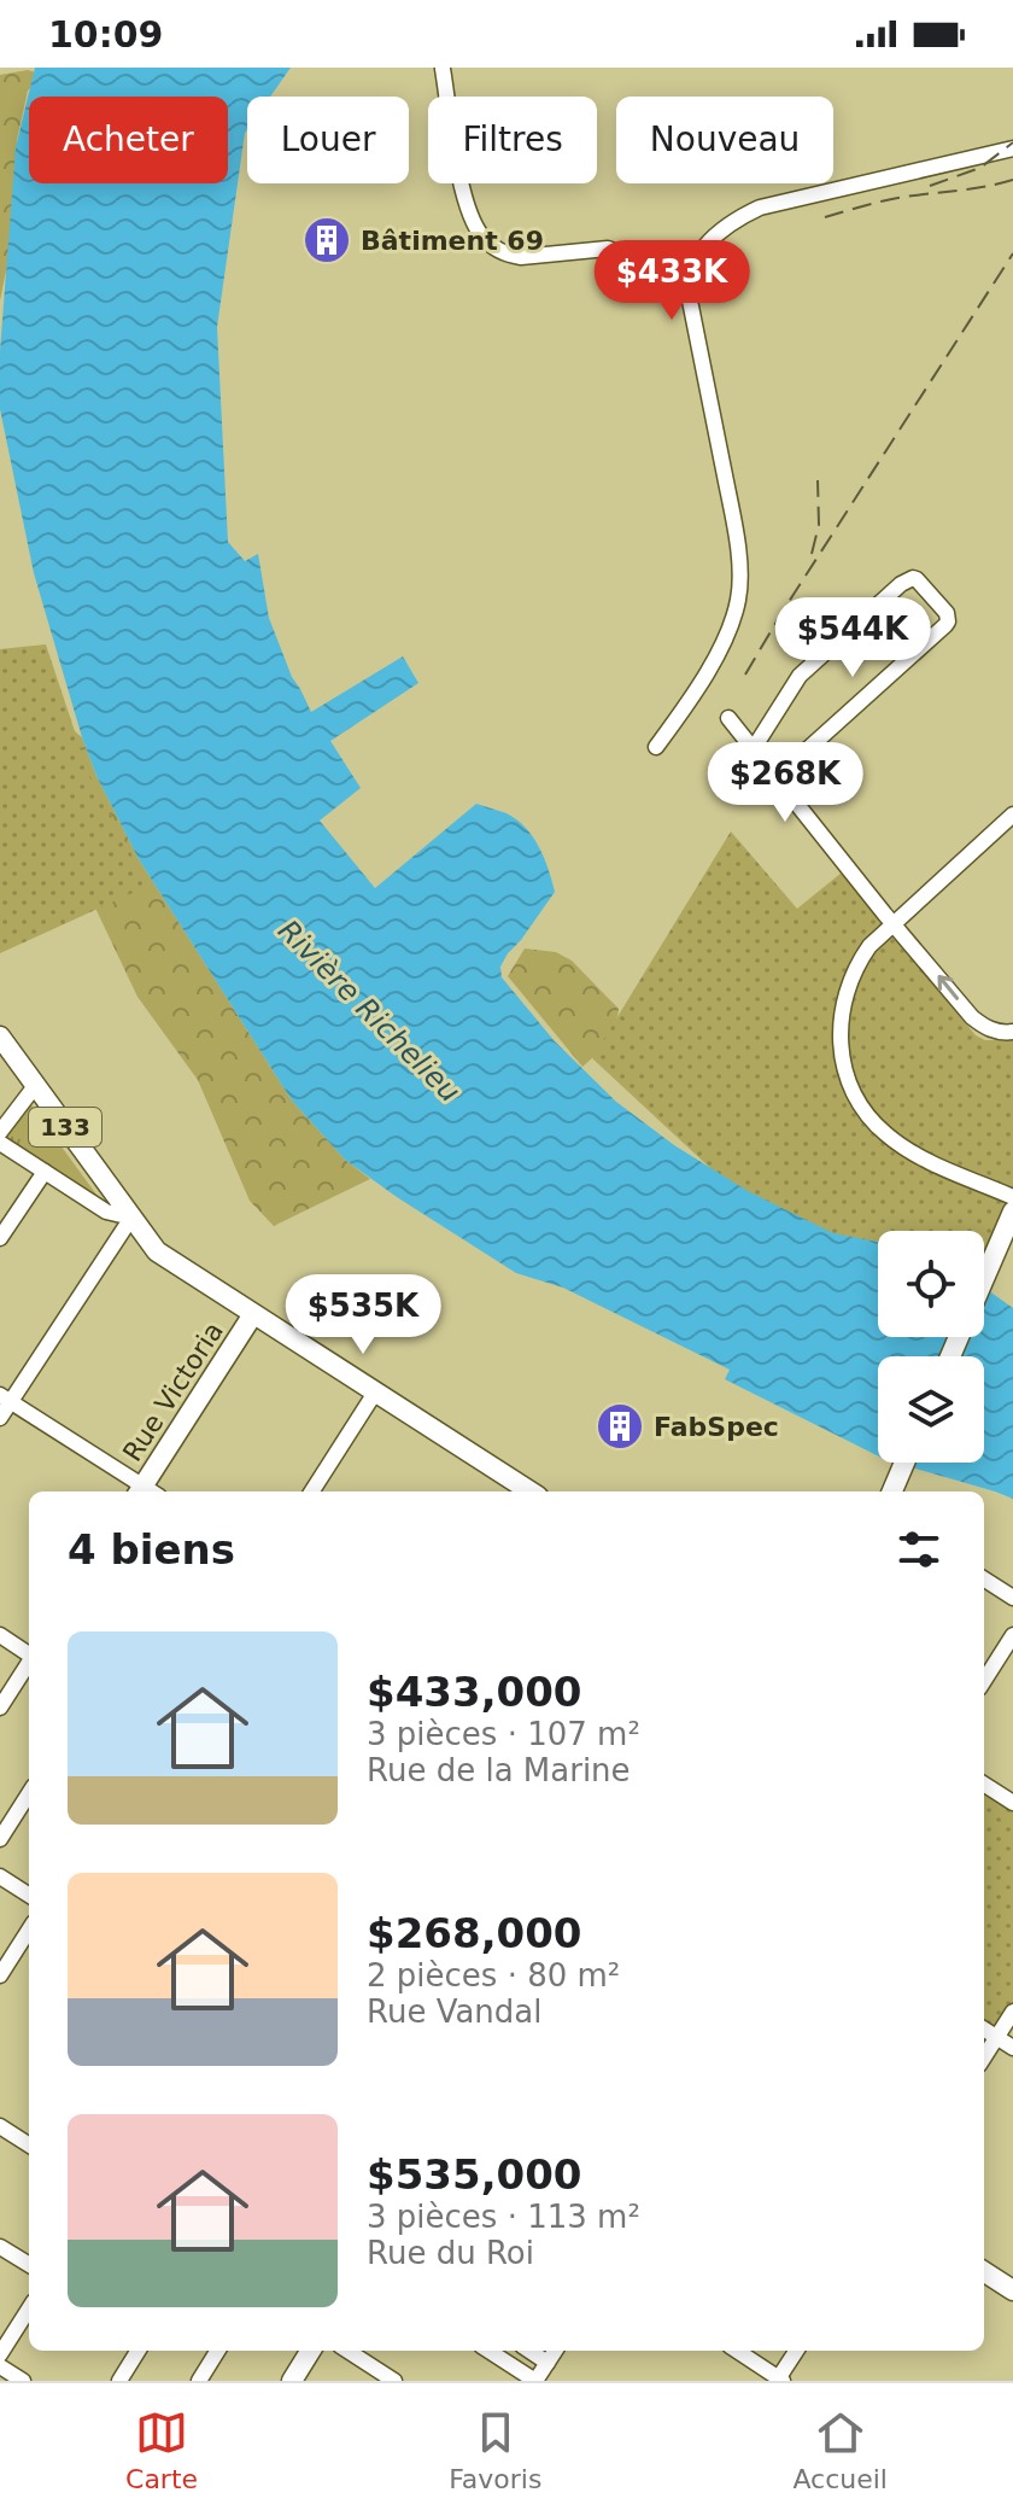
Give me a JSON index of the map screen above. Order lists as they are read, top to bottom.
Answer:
{
  "streets": {
    "main road": ["133", "Rue Victoria"]
  },
  "crossings": [
    ["133", "Rue Victoria"]
  ],
  "water": ["Rivière Richelieu"],
  "places": {
    "building": ["Bâtiment 69", "FabSpec"]
  },
  "page": {
    "status": "10:09",
    "chip": [
      "Acheter",
      "Louer",
      "Filtres",
      "Nouveau"
    ],
    "price": [
      "$433K",
      "$544K",
      "$268K",
      "$535K"
    ],
    "heading": "4 biens",
    "list": [
      {
        "name": "$433,000",
        "note": "3 pièces · 107 m² · Rue de la Marine"
      },
      {
        "name": "$268,000",
        "note": "2 pièces · 80 m² · Rue Vandal"
      },
      {
        "name": "$535,000",
        "note": "3 pièces · 113 m² · Rue du Roi"
      }
    ],
    "tabs": ["Carte", "Favoris", "Accueil"]
  }
}
